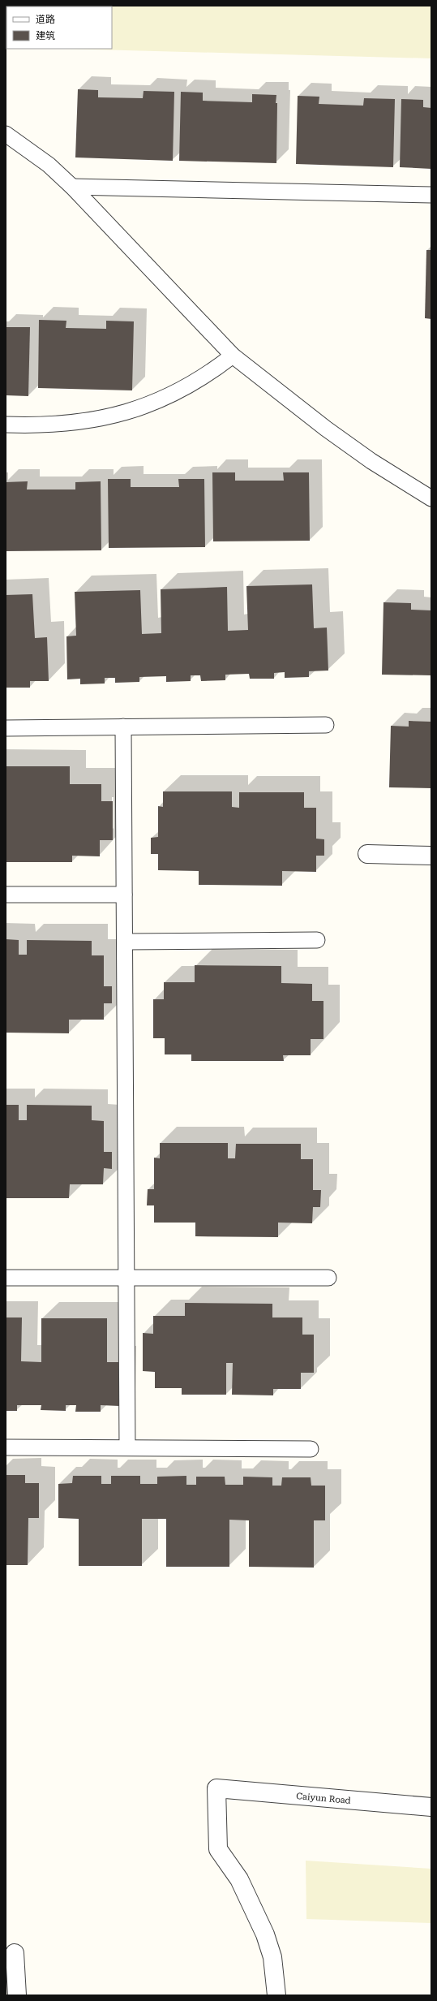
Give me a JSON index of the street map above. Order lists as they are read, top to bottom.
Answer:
{
  "streets": {
    "street": ["Caiyun Road"]
  },
  "legend": ["道路", "建筑"]
}
